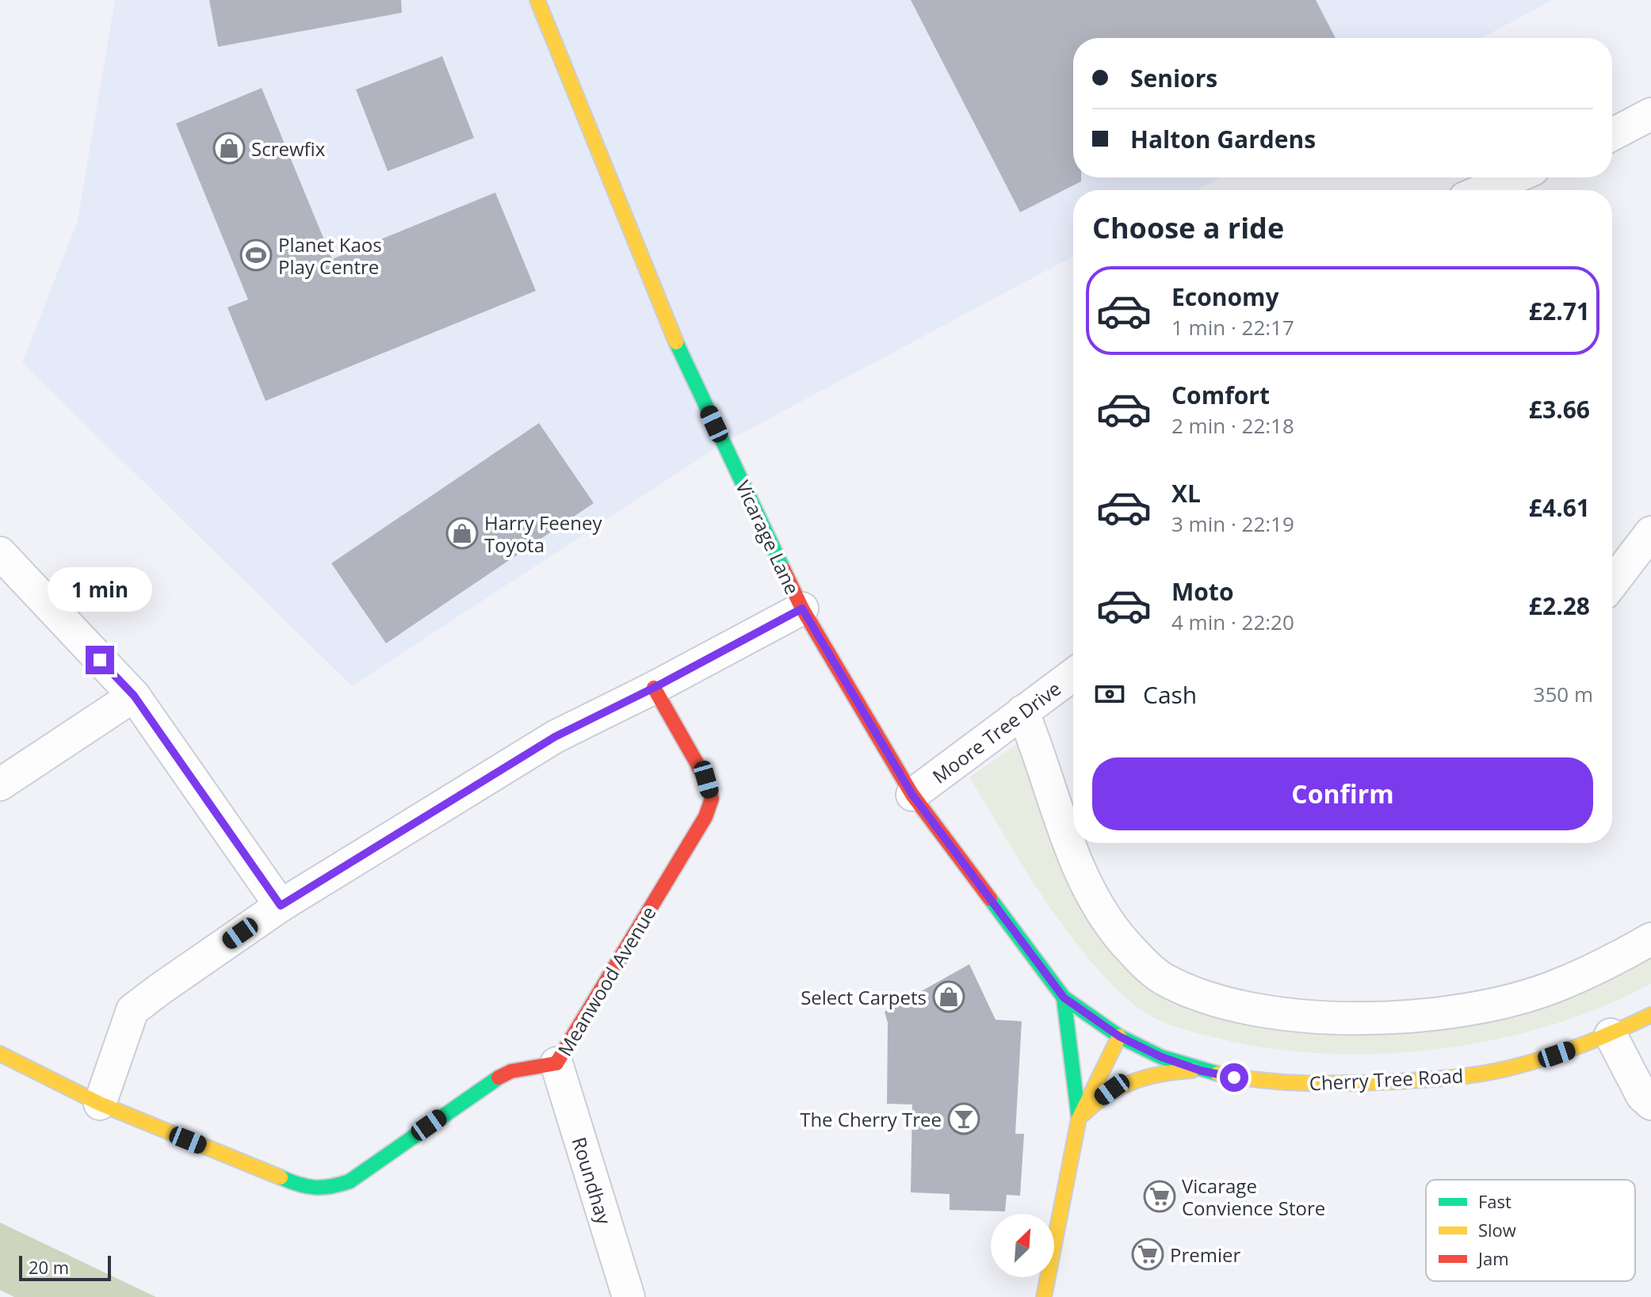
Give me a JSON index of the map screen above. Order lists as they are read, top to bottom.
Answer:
{
  "streets": {
    "street": [
      "Vicarage Lane",
      "Moore Tree Drive",
      "Meanwood Avenue",
      "Cherry Tree Road",
      "Roundhay"
    ]
  },
  "crossings": [
    ["Vicarage Lane", "Moore Tree Drive"],
    ["Vicarage Lane", "Cherry Tree Road"],
    ["Meanwood Avenue", "Roundhay"]
  ],
  "places": {
    "shop": ["Screwfix", "Harry Feeney Toyota", "Select Carpets"],
    "sports": ["Planet Kaos Play Centre"],
    "bar": ["The Cherry Tree"],
    "supermarket": ["Vicarage Convience Store", "Premier"]
  },
  "legend": ["Fast", "Slow", "Jam"],
  "scale_bar": "20 m",
  "north": "top right",
  "page": {
    "banner": ["Seniors", "Halton Gardens"],
    "heading": "Choose a ride",
    "list": [
      {
        "name": "Economy",
        "note": "1 min · 22:17",
        "value": "£2.71"
      },
      {
        "name": "Comfort",
        "note": "2 min · 22:18",
        "value": "£3.66"
      },
      {
        "name": "XL",
        "note": "3 min · 22:19",
        "value": "£4.61"
      },
      {
        "name": "Moto",
        "note": "4 min · 22:20",
        "value": "£2.28"
      }
    ],
    "bubble": "1 min",
    "pay": ["Cash", "350 m"],
    "buttons": "Confirm",
    "scale": "20 m"
  }
}
